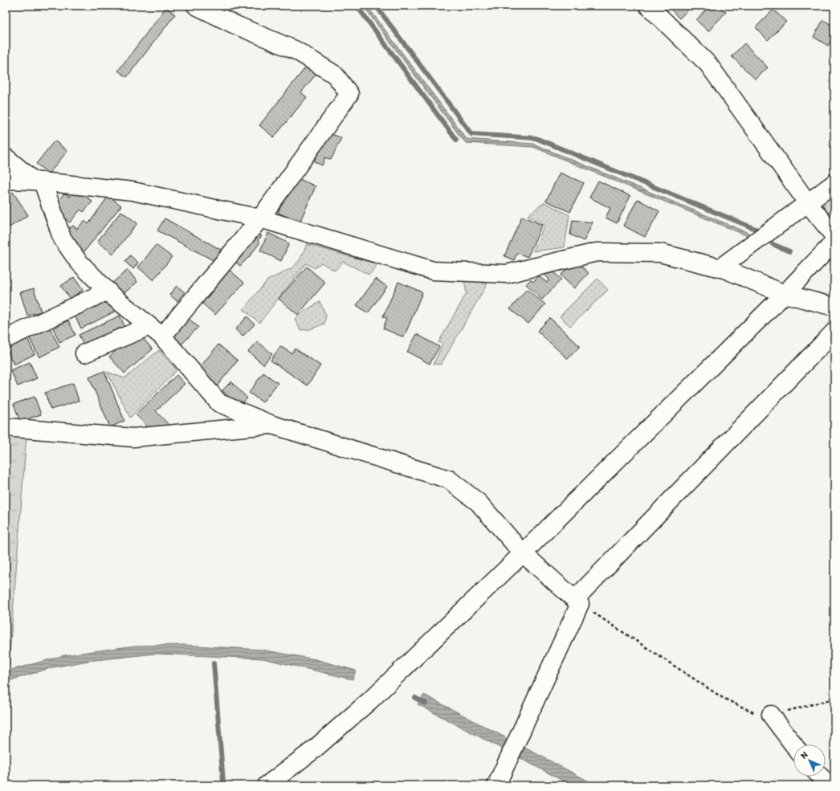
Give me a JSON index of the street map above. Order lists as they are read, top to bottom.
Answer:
{
  "north": "top left"
}
